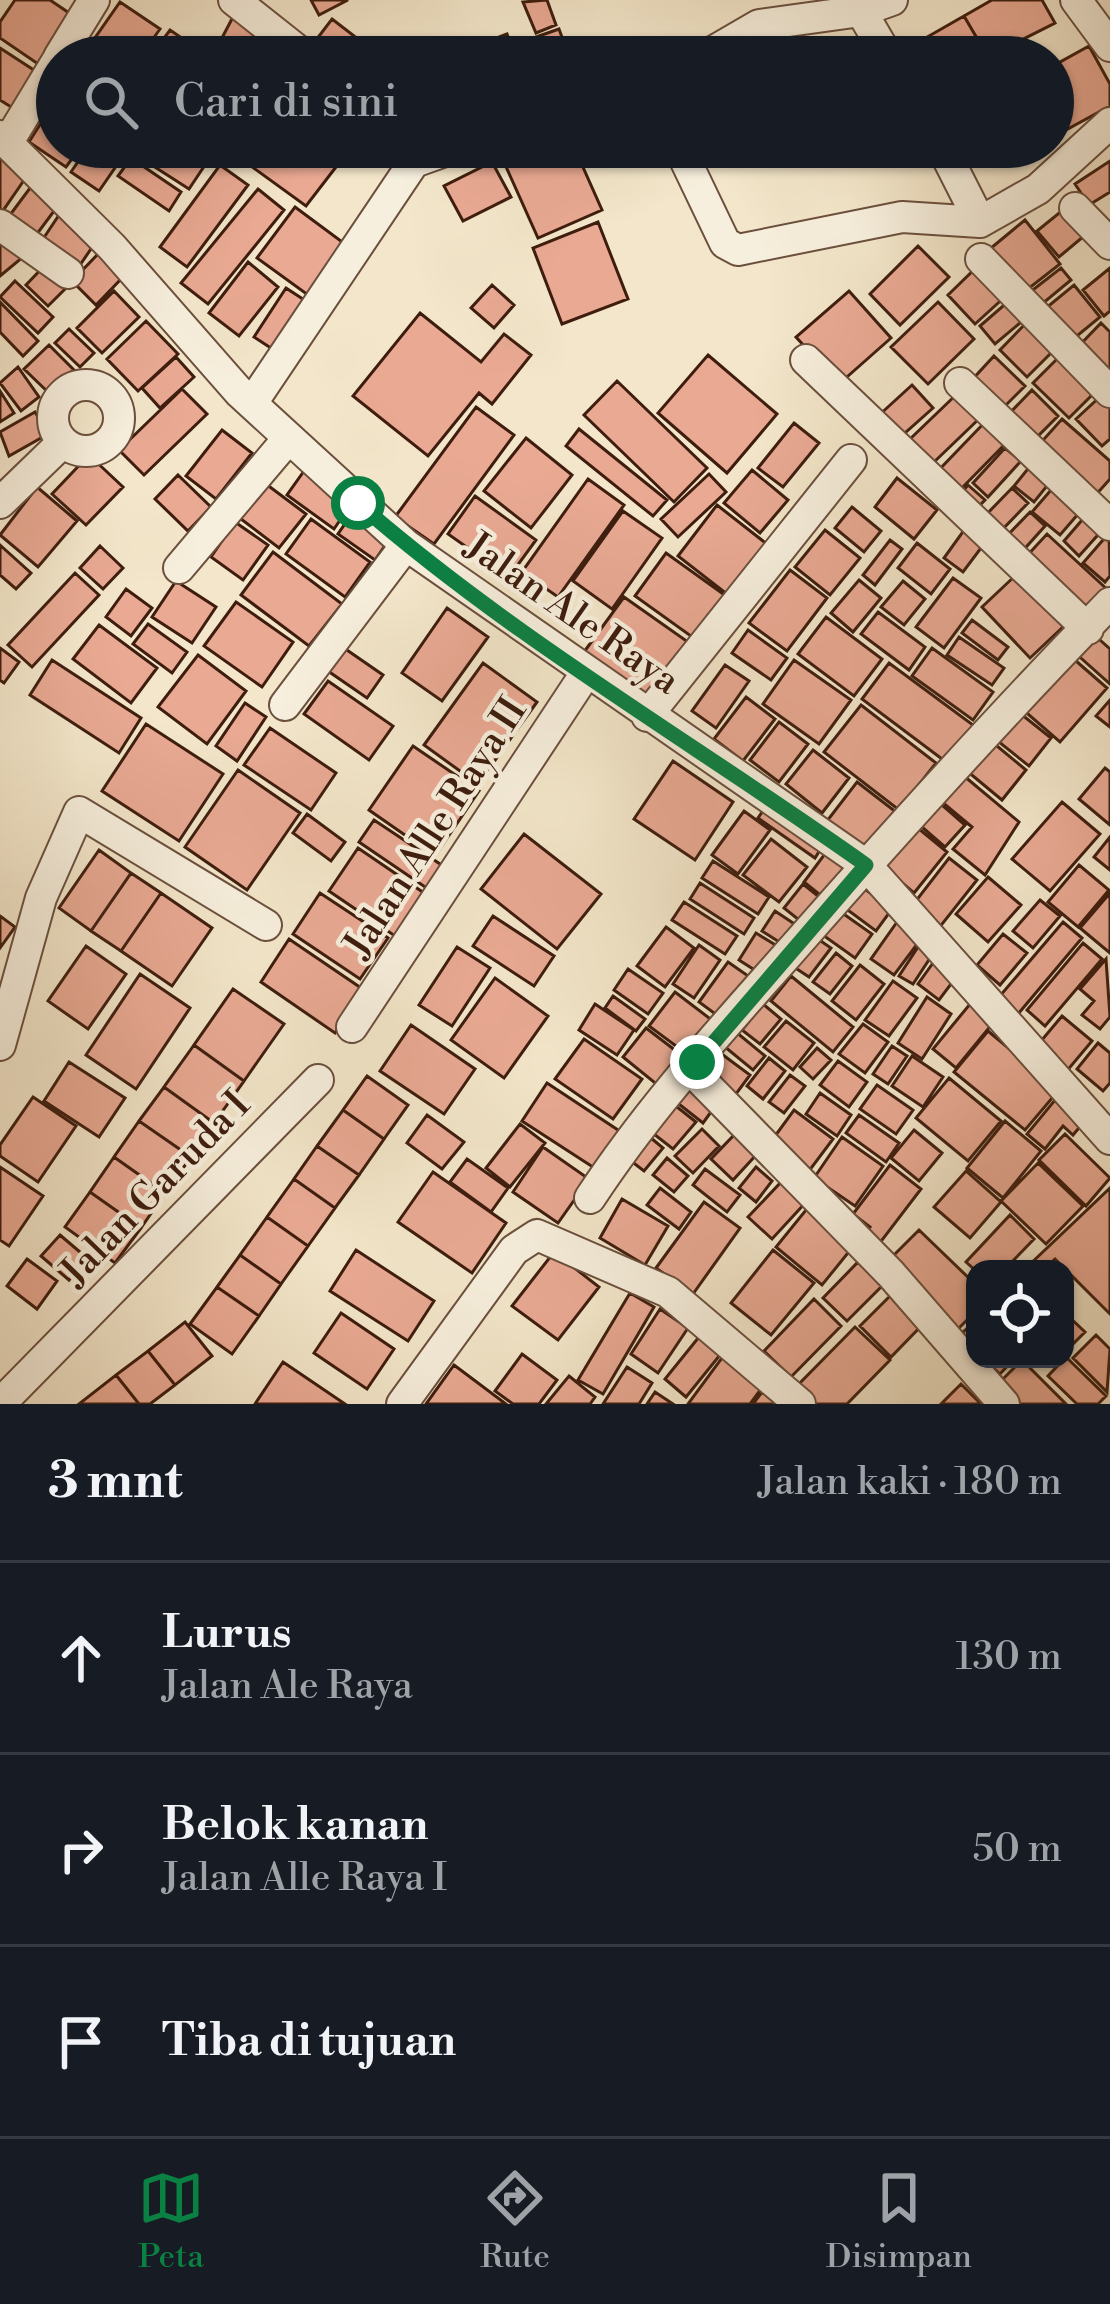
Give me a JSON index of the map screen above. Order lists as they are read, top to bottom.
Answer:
{
  "streets": {
    "street": ["Jalan Ale Raya", "Jalan Alle Raya II", "Jalan Garuda I"]
  },
  "crossings": [
    ["Jalan Ale Raya", "Jalan Alle Raya II"]
  ],
  "page": {
    "search": "Cari di sini",
    "heading": ["3 mnt", "Jalan kaki · 180 m"],
    "list": [
      ["Lurus", "Jalan Ale Raya", "130 m"],
      ["Belok kanan", "Jalan Alle Raya I", "50 m"],
      "Tiba di tujuan"
    ],
    "nav": ["Peta", "Rute", "Disimpan"]
  }
}
